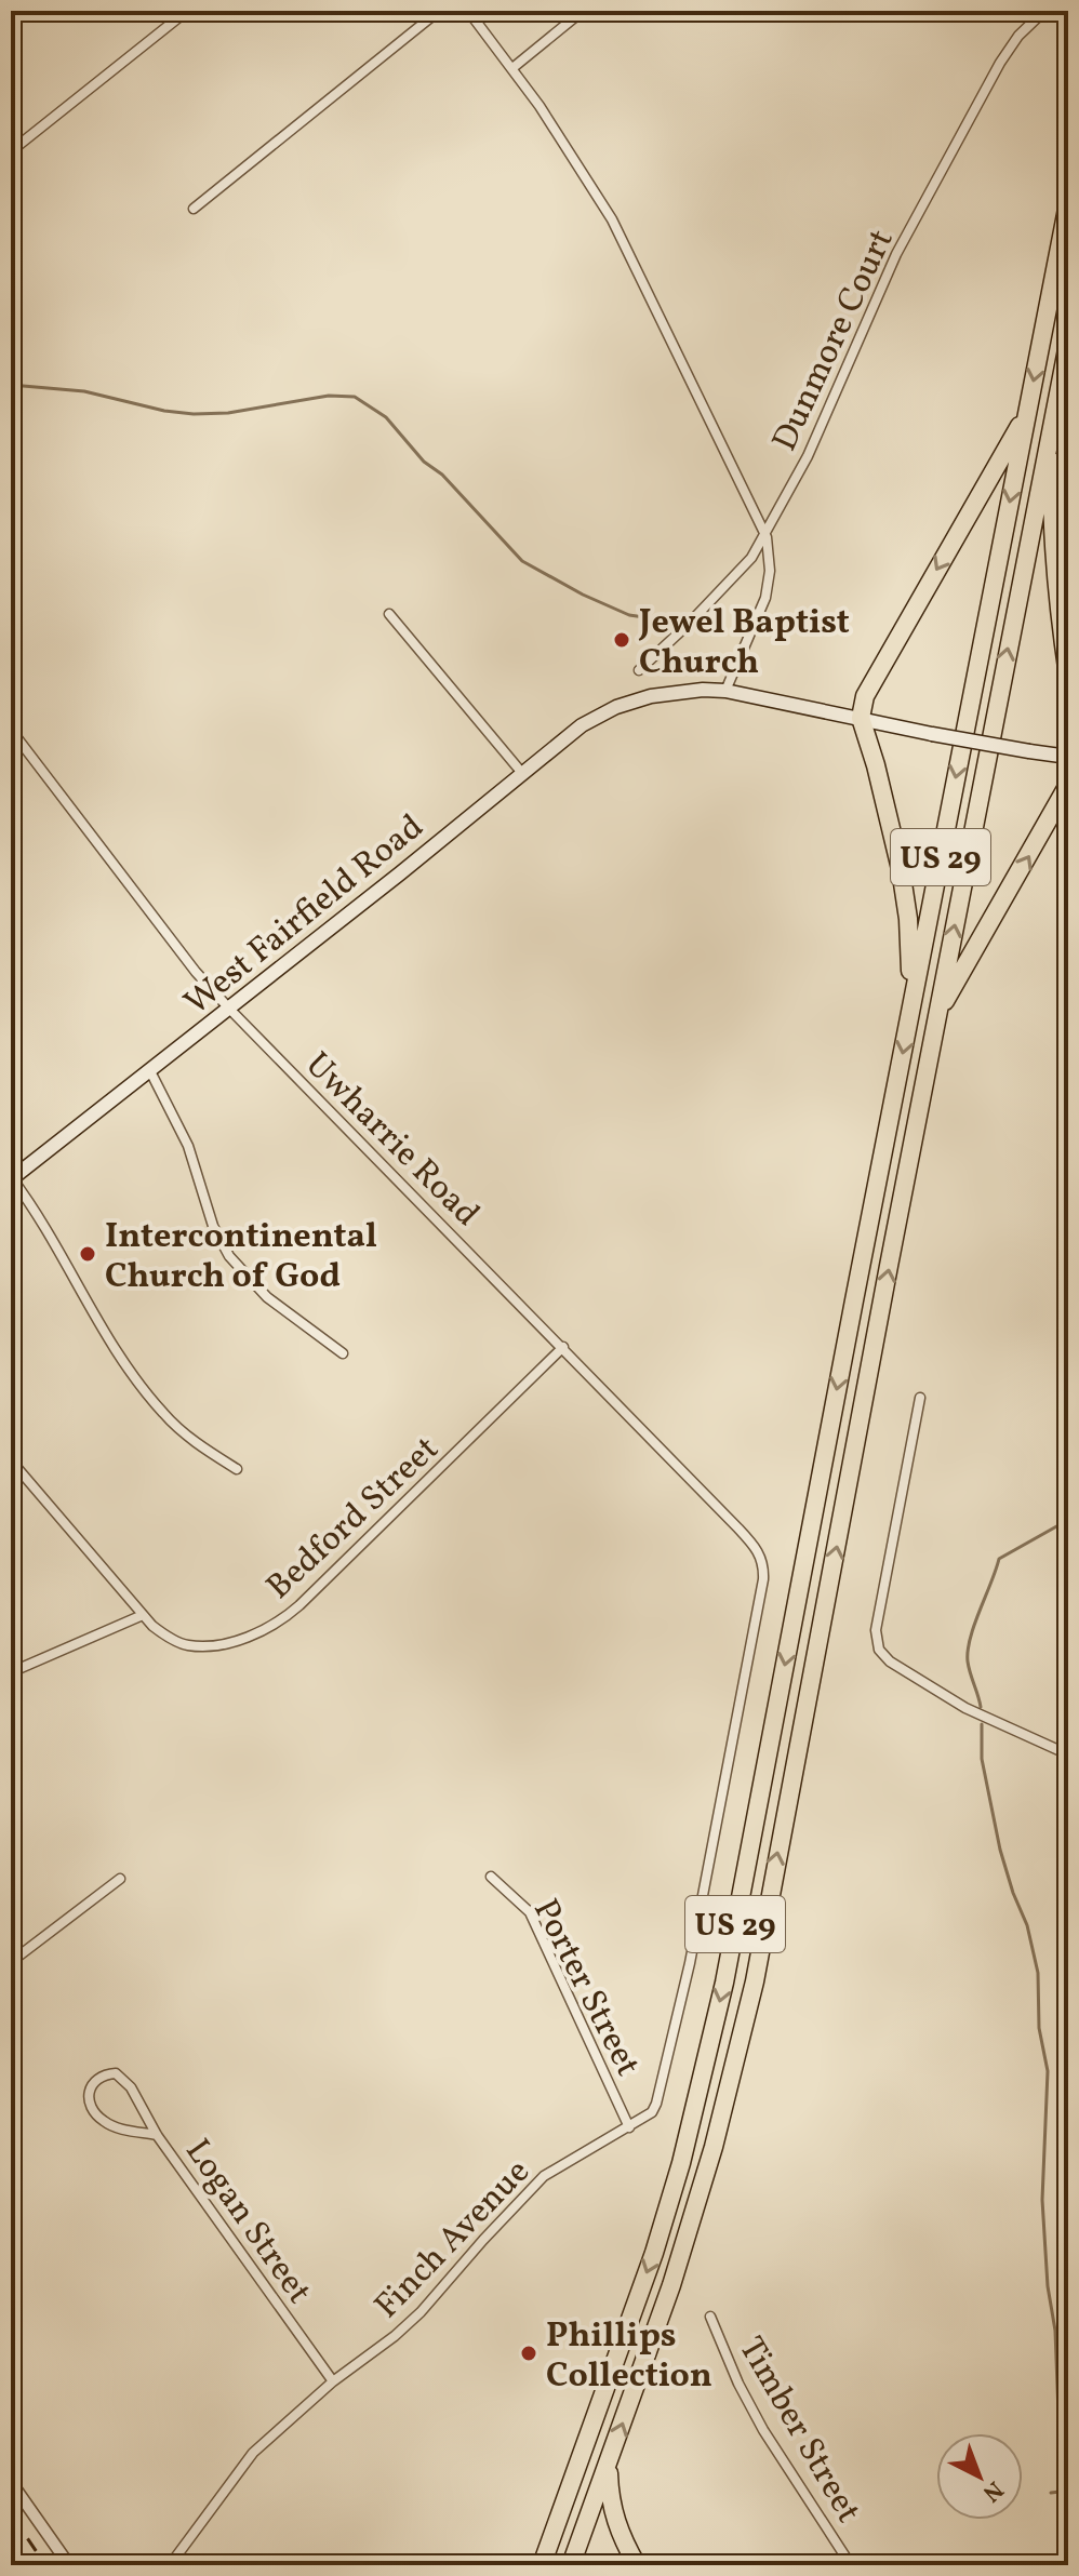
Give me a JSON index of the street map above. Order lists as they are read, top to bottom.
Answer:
{
  "streets": {
    "highway": ["US 29"],
    "main road": ["West Fairfield Road"],
    "street": [
      "Dunmore Court",
      "Uwharrie Road",
      "Bedford Street",
      "Porter Street",
      "Logan Street",
      "Finch Avenue",
      "Timber Street"
    ]
  },
  "crossings": [
    ["West Fairfield Road", "Uwharrie Road"],
    ["Uwharrie Road", "Bedford Street"],
    ["Uwharrie Road", "Finch Avenue"],
    ["Porter Street", "Finch Avenue"],
    ["Logan Street", "Finch Avenue"]
  ],
  "places": ["Jewel Baptist Church", "Intercontinental Church of God", "Phillips Collection"],
  "north": "bottom right"
}
